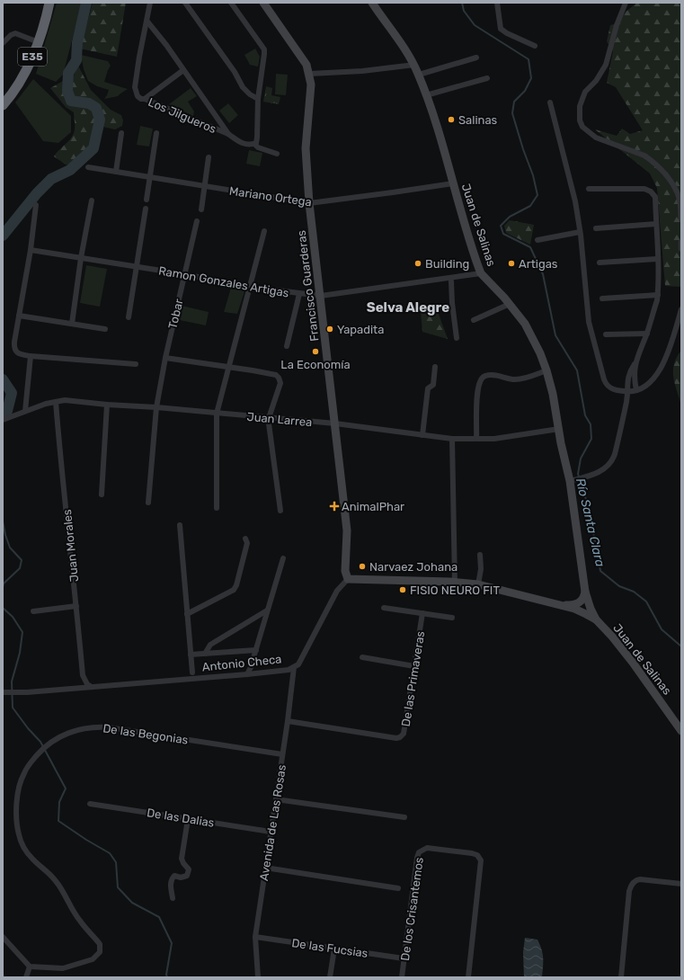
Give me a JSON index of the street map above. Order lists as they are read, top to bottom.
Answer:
{
  "streets": {
    "highway": ["E35"],
    "street": [
      "Los Jilgueros",
      "Mariano Ortega",
      "Juan de Salinas",
      "Ramon Gonzales Artigas",
      "Francisco Guarderas",
      "Tobar",
      "Juan Larrea",
      "Juan Morales",
      "Antonio Checa",
      "De las Primaveras",
      "De las Begonias",
      "De las Dalias",
      "Avenida de Las Rosas",
      "De los Crisantemos",
      "De las Fucsias"
    ]
  },
  "crossings": [
    ["Mariano Ortega", "Juan de Salinas"],
    ["Mariano Ortega", "Francisco Guarderas"],
    ["Juan de Salinas", "Ramon Gonzales Artigas"],
    ["Juan de Salinas", "Juan Larrea"],
    ["Ramon Gonzales Artigas", "Francisco Guarderas"],
    ["Ramon Gonzales Artigas", "Tobar"],
    ["Francisco Guarderas", "Juan Larrea"],
    ["Francisco Guarderas", "Antonio Checa"],
    ["Tobar", "Juan Larrea"],
    ["Juan Larrea", "Juan Morales"],
    ["Juan Morales", "Antonio Checa"],
    ["Antonio Checa", "Avenida de Las Rosas"],
    ["De las Primaveras", "Avenida de Las Rosas"],
    ["De las Begonias", "Avenida de Las Rosas"],
    ["De las Dalias", "Avenida de Las Rosas"],
    ["Avenida de Las Rosas", "De las Fucsias"],
    ["De los Crisantemos", "De las Fucsias"]
  ],
  "districts": ["Selva Alegre"],
  "water": ["Río Santa Clara"],
  "places": {
    "other": [
      "Salinas",
      "Building",
      "Artigas",
      "Yapadita",
      "La Economía",
      "Narvaez Johana",
      "FISIO NEURO FIT"
    ],
    "health": ["AnimalPhar"]
  }
}
